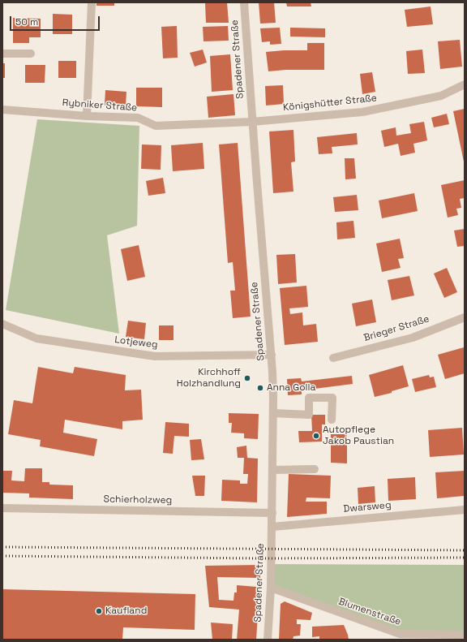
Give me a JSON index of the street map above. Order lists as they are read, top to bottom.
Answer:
{
  "streets": {
    "street": [
      "Spadener Straße",
      "Königshütter Straße",
      "Rybniker Straße",
      "Brieger Straße",
      "Lotjeweg",
      "Schierholzweg",
      "Dwarsweg",
      "Blumenstraße"
    ]
  },
  "crossings": [
    ["Spadener Straße", "Königshütter Straße"],
    ["Spadener Straße", "Rybniker Straße"],
    ["Spadener Straße", "Lotjeweg"],
    ["Spadener Straße", "Schierholzweg"],
    ["Spadener Straße", "Dwarsweg"],
    ["Spadener Straße", "Blumenstraße"],
    ["Königshütter Straße", "Rybniker Straße"]
  ],
  "places": [
    "Kirchhoff Holzhandlung",
    "Anna Golla",
    "Autopflege Jakob Paustian",
    "Kaufland"
  ],
  "scale_bar": "50 m"
}
